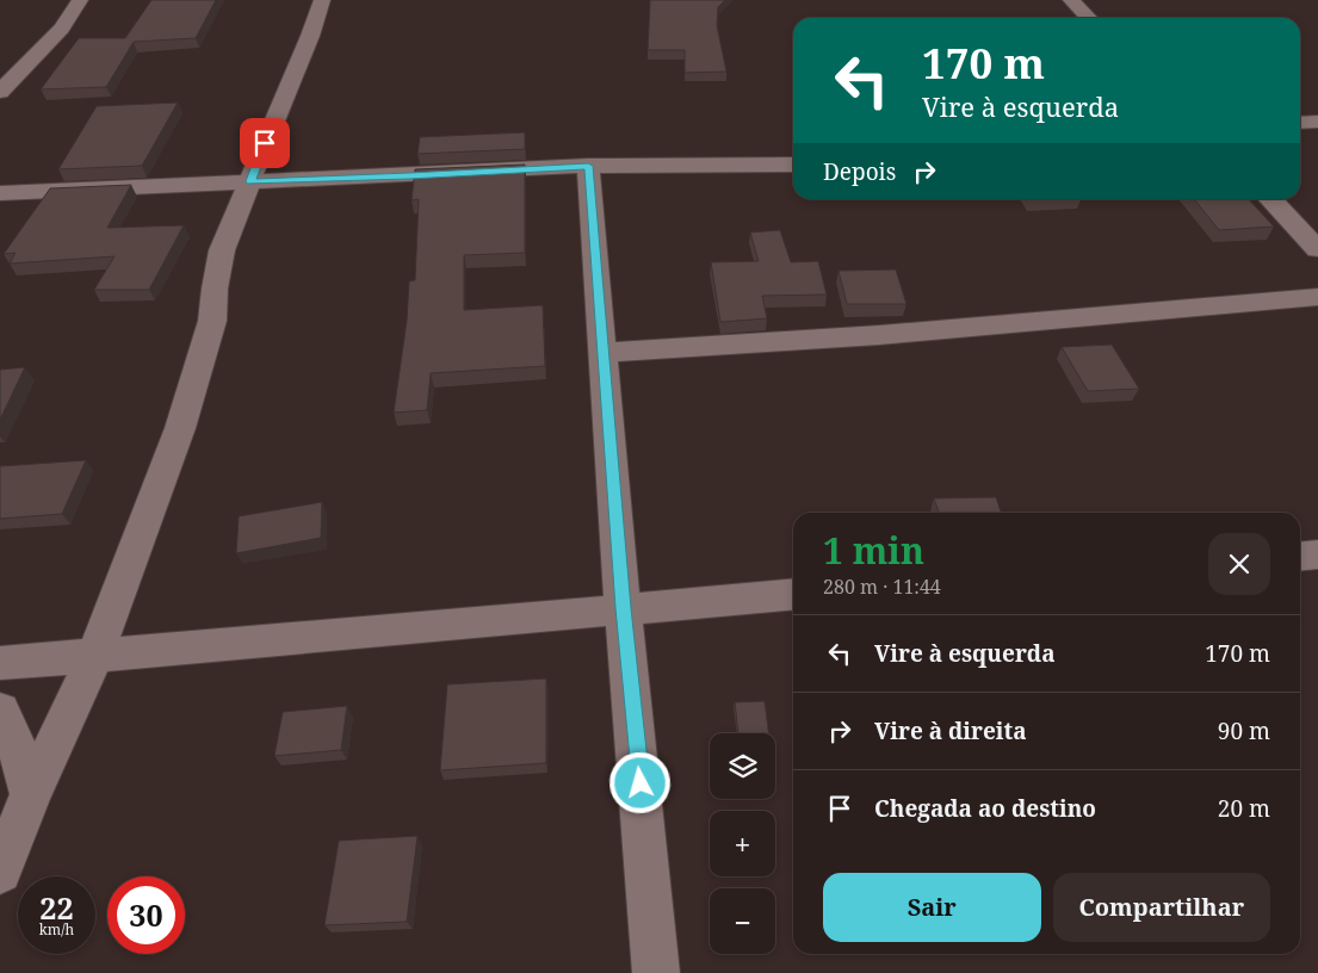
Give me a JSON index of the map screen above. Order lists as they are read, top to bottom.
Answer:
{
  "page": {
    "turn": ["170 m", "Vire à esquerda"],
    "then": "Depois",
    "heading": ["1 min", "280 m · 11:44"],
    "list": [
      {
        "name": "Vire à esquerda",
        "value": "170 m"
      },
      {
        "name": "Vire à direita",
        "value": "90 m"
      },
      {
        "name": "Chegada ao destino",
        "value": "20 m"
      }
    ],
    "map_buttons": ["+", "−"],
    "buttons": ["Sair", "Compartilhar"],
    "speed": "22 km/h",
    "limit": "30"
  }
}
